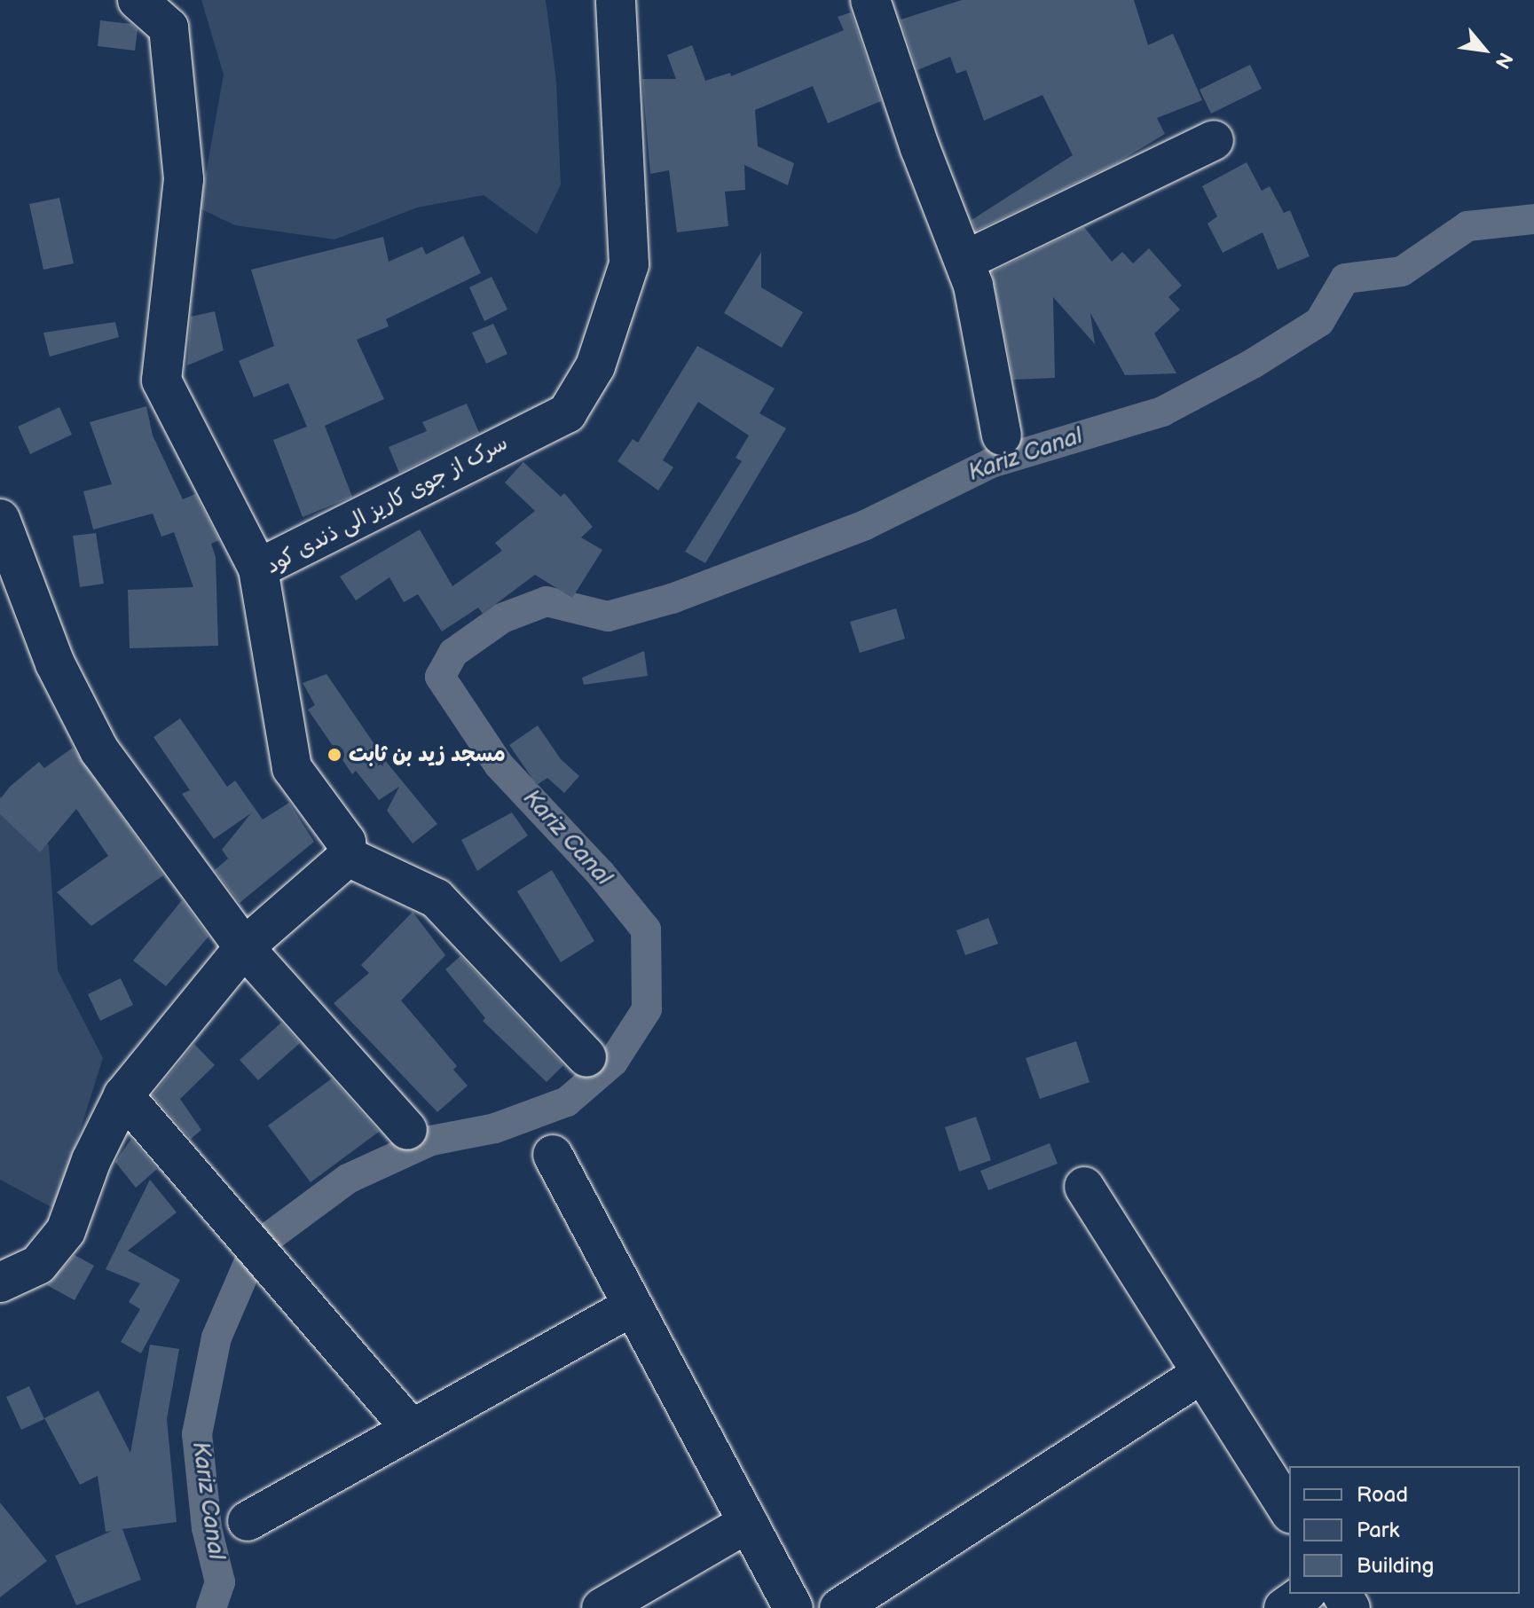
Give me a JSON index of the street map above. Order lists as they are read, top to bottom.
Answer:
{
  "streets": {
    "street": ["سرک از جوی کاریز الی ذندی کود"]
  },
  "water": ["Kariz Canal"],
  "places": ["مسجد زید بن ثابت"],
  "legend": ["Road", "Park", "Building"],
  "north": "bottom right"
}
